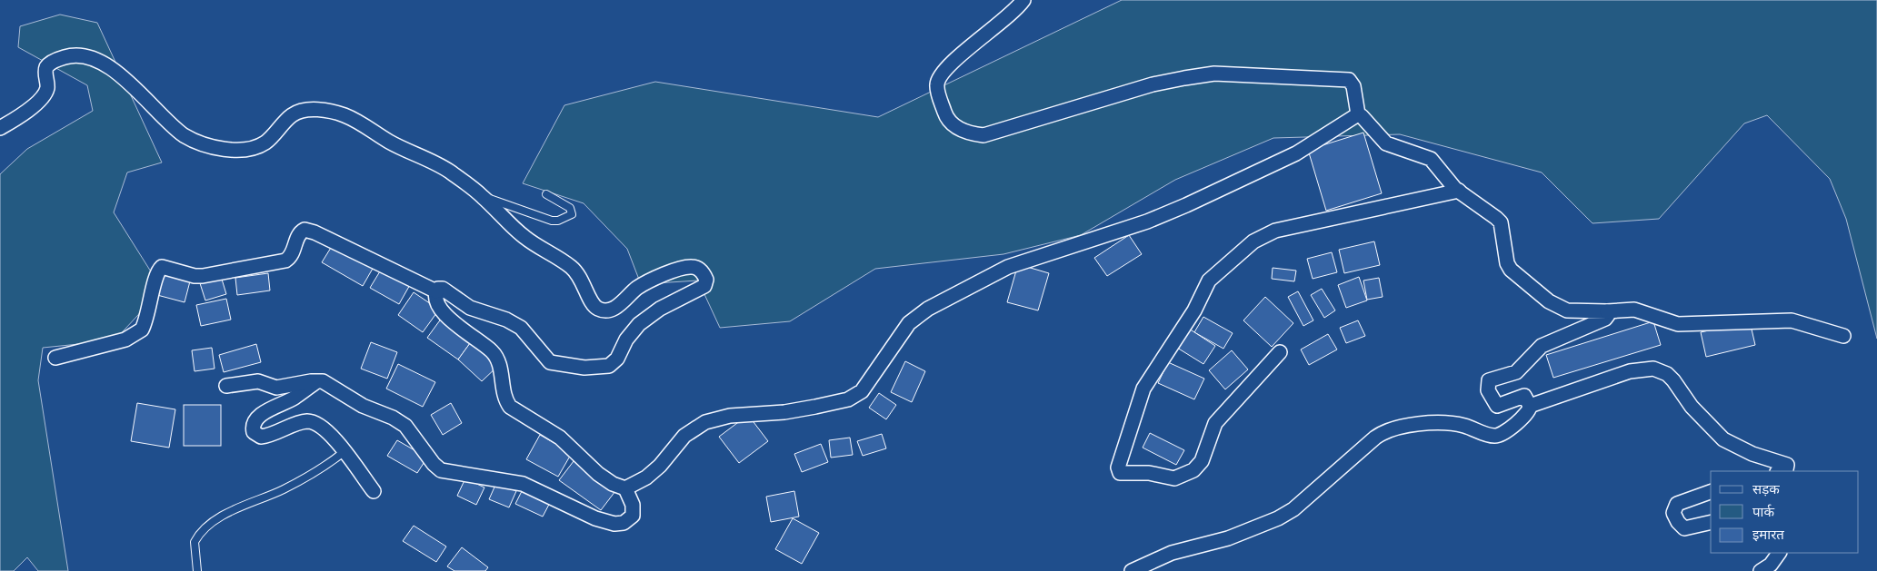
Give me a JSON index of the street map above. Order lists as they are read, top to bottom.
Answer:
{
  "legend": ["सड़क", "पार्क", "इमारत"]
}
